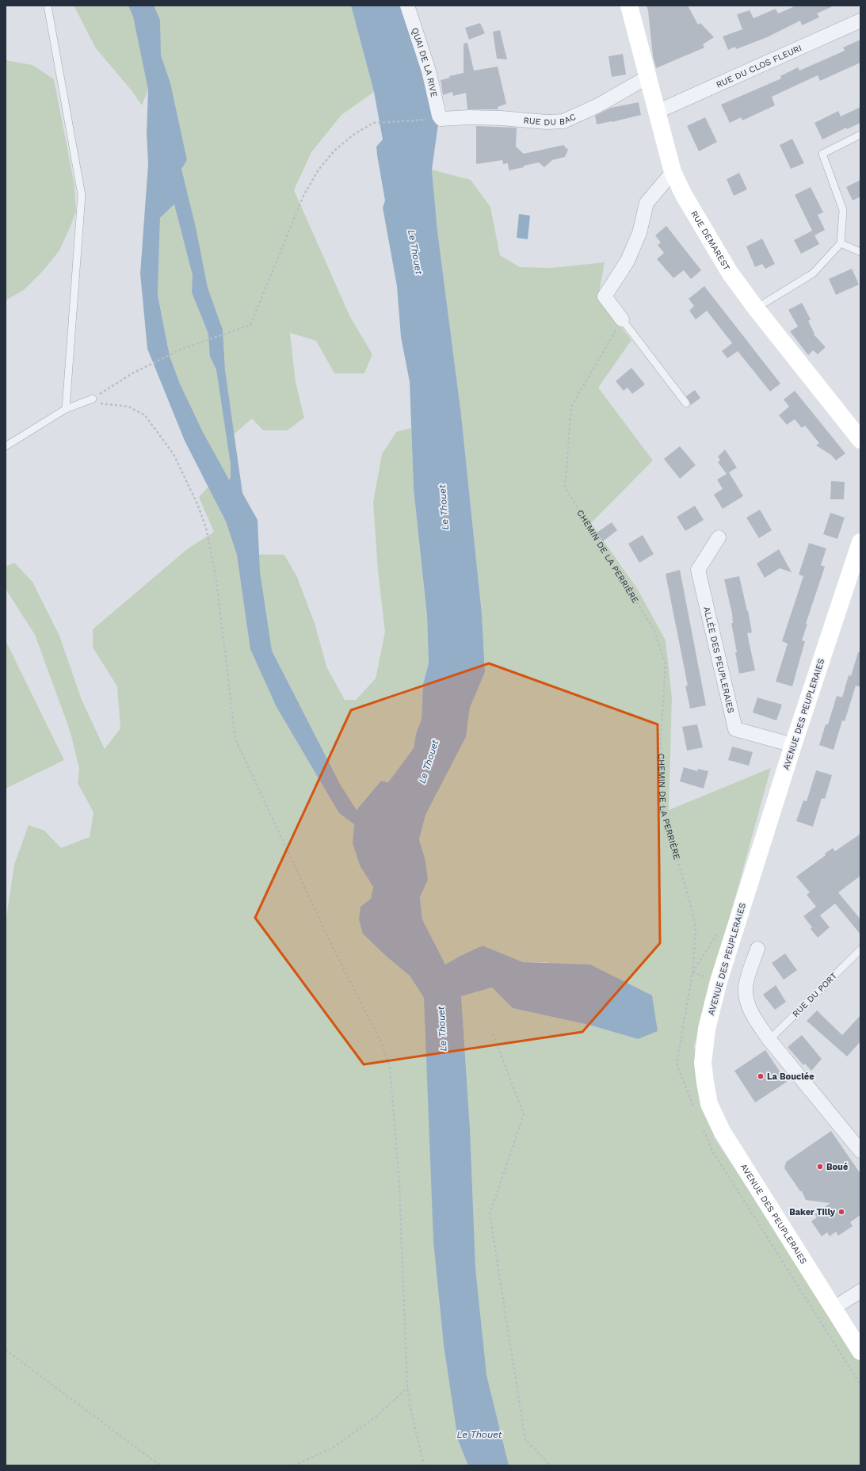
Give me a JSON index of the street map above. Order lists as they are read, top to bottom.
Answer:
{
  "streets": {
    "street": [
      "QUAI DE LA RIVE",
      "RUE DU CLOS FLEURI",
      "RUE DU BAC",
      "RUE DEMAREST",
      "ALLÉE DES PEUPLERAIES",
      "AVENUE DES PEUPLERAIES"
    ],
    "lane": ["RUE DU PORT"],
    "path": ["CHEMIN DE LA PERRIÈRE"]
  },
  "crossings": [
    ["QUAI DE LA RIVE", "RUE DU BAC"],
    ["RUE DU CLOS FLEURI", "RUE DEMAREST"],
    ["RUE DU BAC", "RUE DEMAREST"],
    ["ALLÉE DES PEUPLERAIES", "AVENUE DES PEUPLERAIES"]
  ],
  "water": ["Le Thouet"],
  "places": ["La Bouclée", "Boué", "Baker Tilly"]
}
